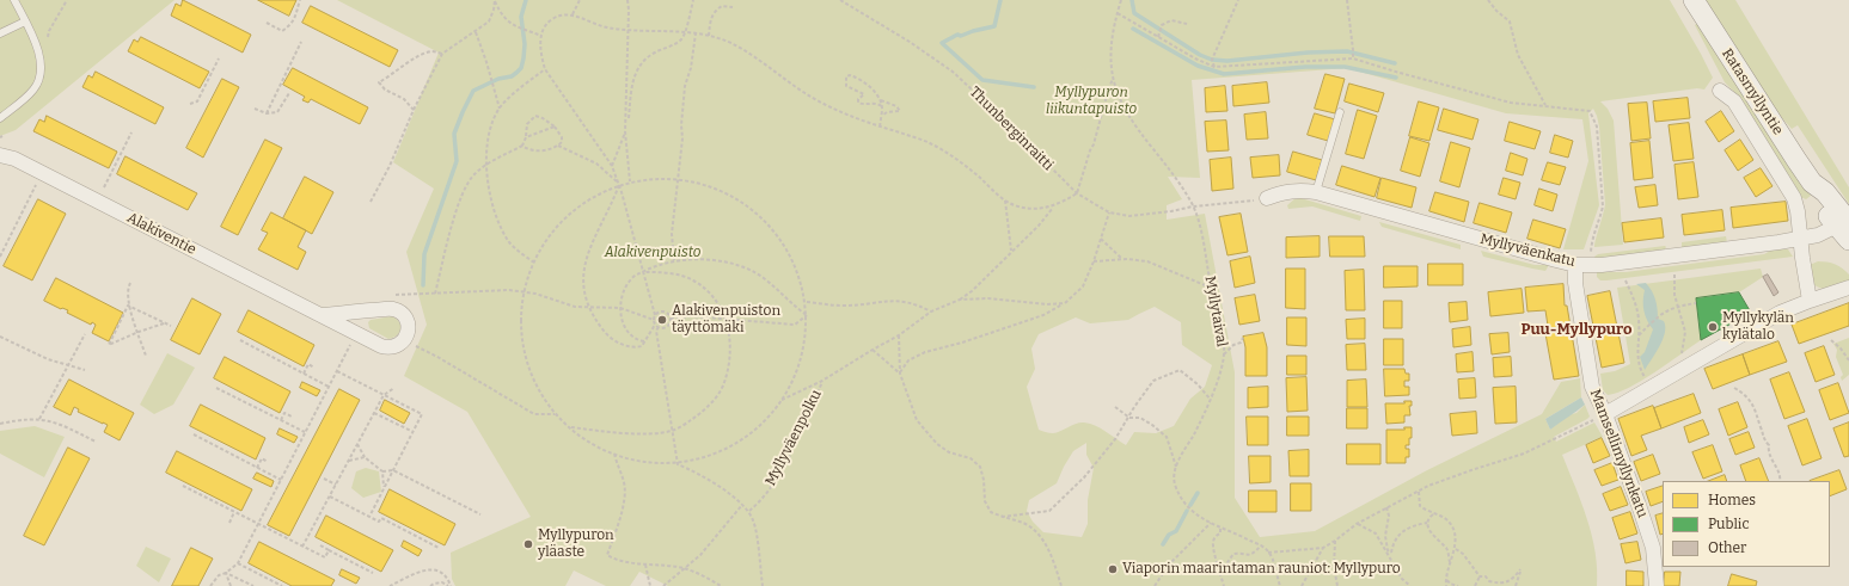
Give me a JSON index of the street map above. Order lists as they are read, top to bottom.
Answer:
{
  "streets": {
    "street": [
      "Ratasmyllyntie",
      "Alakiventie",
      "Myllyväenkatu",
      "Mamsellimyllynkatu"
    ],
    "path": ["Thunberginraitti", "Myllytaival", "Myllyväenpolku"]
  },
  "crossings": [
    ["Ratasmyllyntie", "Myllyväenkatu"],
    ["Thunberginraitti", "Myllyväenkatu"],
    ["Thunberginraitti", "Myllytaival"],
    ["Myllyväenkatu", "Mamsellimyllynkatu"]
  ],
  "districts": ["Puu-Myllypuro"],
  "parks": ["Myllypuron liikuntapuisto", "Alakivenpuisto"],
  "places": [
    "Alakivenpuiston täyttömäki",
    "Myllykylän kylätalo",
    "Myllypuron yläaste",
    "Viaporin maarintaman rauniot: Myllypuro"
  ],
  "legend": ["Homes", "Public", "Other"]
}
